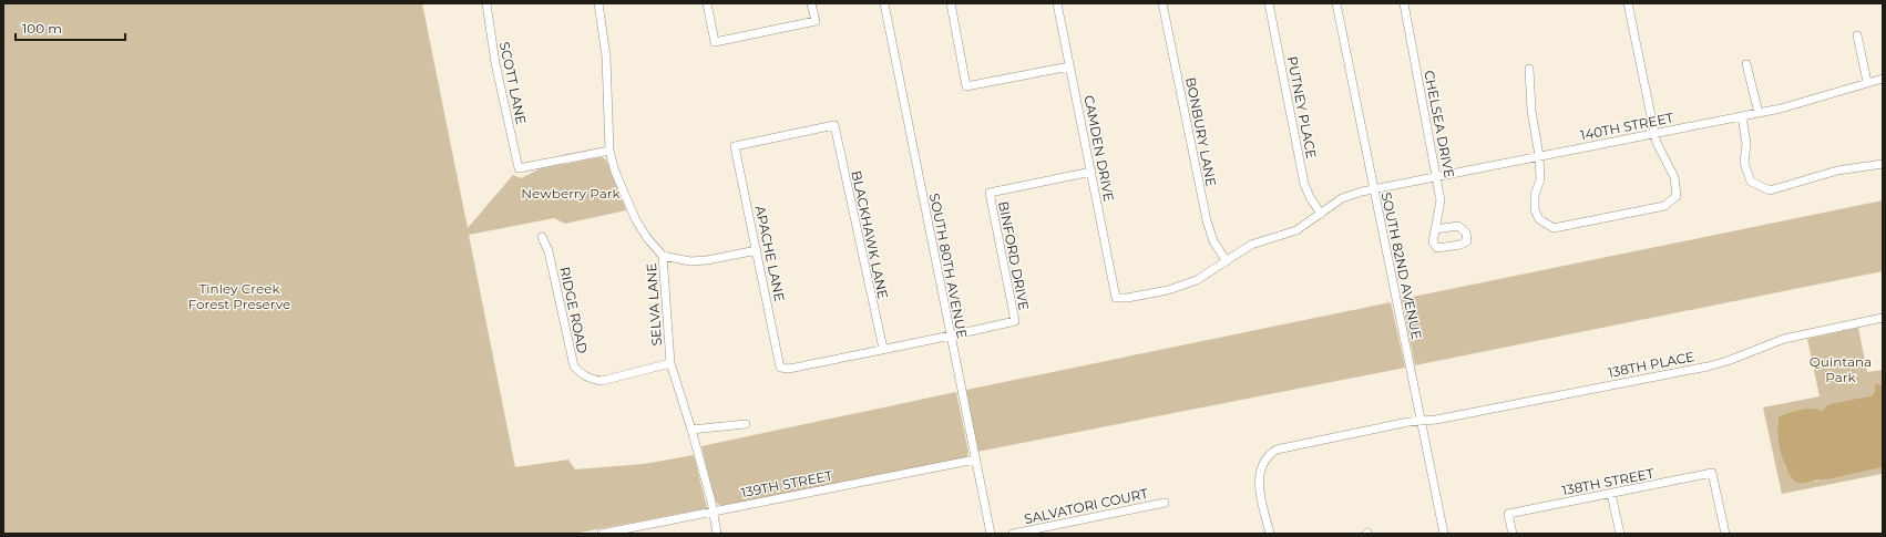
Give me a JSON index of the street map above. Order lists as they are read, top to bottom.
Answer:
{
  "streets": {
    "street": [
      "SCOTT LANE",
      "PUTNEY PLACE",
      "CHELSEA DRIVE",
      "140TH STREET",
      "BONBURY LANE",
      "CAMDEN DRIVE",
      "BLACKHAWK LANE",
      "APACHE LANE",
      "BINFORD DRIVE",
      "SOUTH 80TH AVENUE",
      "SOUTH 82ND AVENUE",
      "SELVA LANE",
      "RIDGE ROAD",
      "138TH PLACE",
      "138TH STREET",
      "139TH STREET",
      "SALVATORI COURT"
    ]
  },
  "crossings": [
    ["SCOTT LANE", "SELVA LANE"],
    ["CHELSEA DRIVE", "140TH STREET"],
    ["140TH STREET", "SOUTH 82ND AVENUE"],
    ["BONBURY LANE", "CAMDEN DRIVE"],
    ["CAMDEN DRIVE", "BINFORD DRIVE"],
    ["BLACKHAWK LANE", "APACHE LANE"],
    ["BLACKHAWK LANE", "BINFORD DRIVE"],
    ["APACHE LANE", "BINFORD DRIVE"],
    ["BINFORD DRIVE", "SOUTH 80TH AVENUE"],
    ["SOUTH 80TH AVENUE", "139TH STREET"],
    ["SOUTH 82ND AVENUE", "138TH PLACE"],
    ["SELVA LANE", "RIDGE ROAD"],
    ["SELVA LANE", "139TH STREET"]
  ],
  "parks": ["Newberry Park", "Tinley Creek Forest Preserve", "Quintana Park"],
  "scale_bar": "100 m"
}
